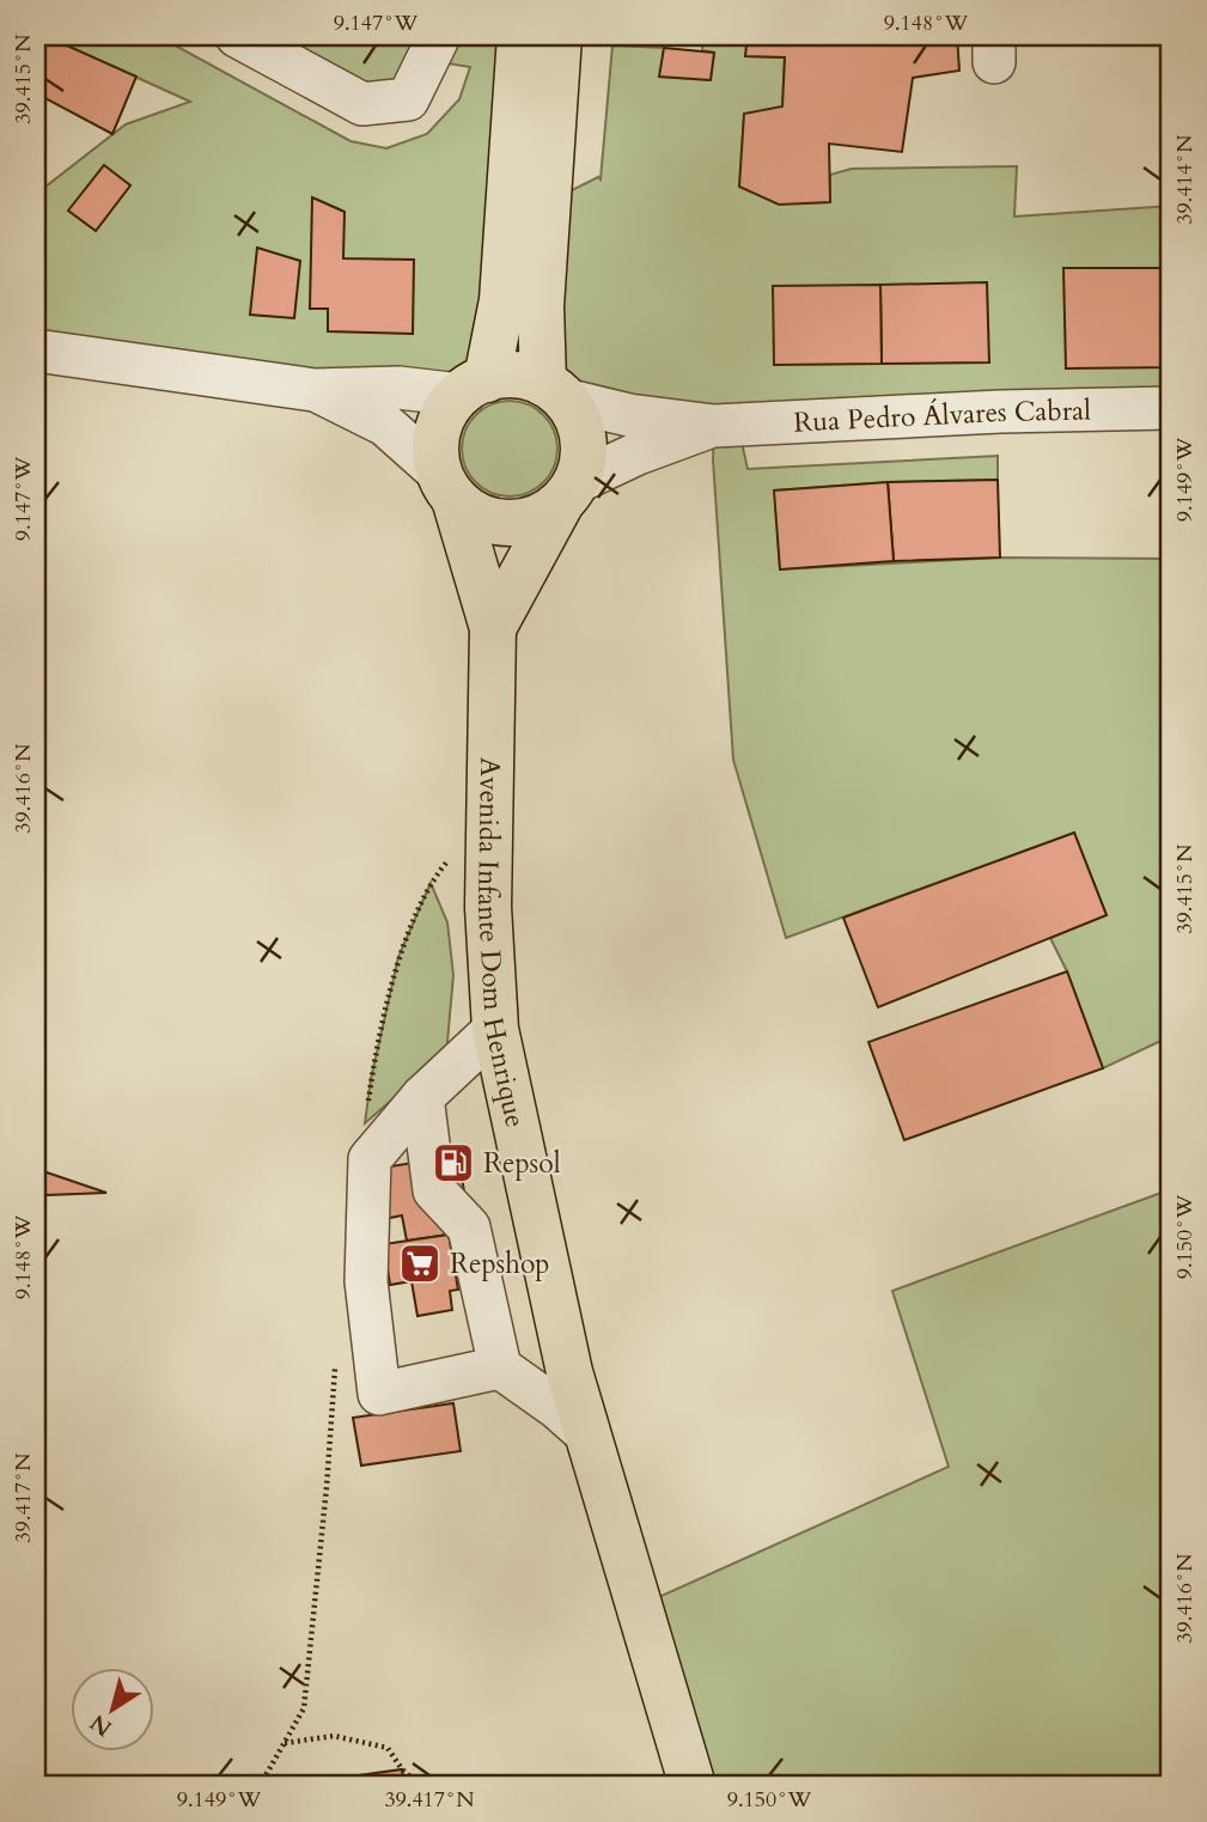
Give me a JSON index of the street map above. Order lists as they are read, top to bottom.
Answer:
{
  "streets": {
    "main road": ["Avenida Infante Dom Henrique"],
    "street": ["Rua Pedro Álvares Cabral"]
  },
  "places": {
    "fuel station": ["Repsol"],
    "supermarket": ["Repshop"]
  },
  "north": "bottom left",
  "coordinates": [
    "9.147°W",
    "9.148°W",
    "39.415°N",
    "39.414°N",
    "9.149°W",
    "39.416°N",
    "9.150°W",
    "39.417°N"
  ]
}
